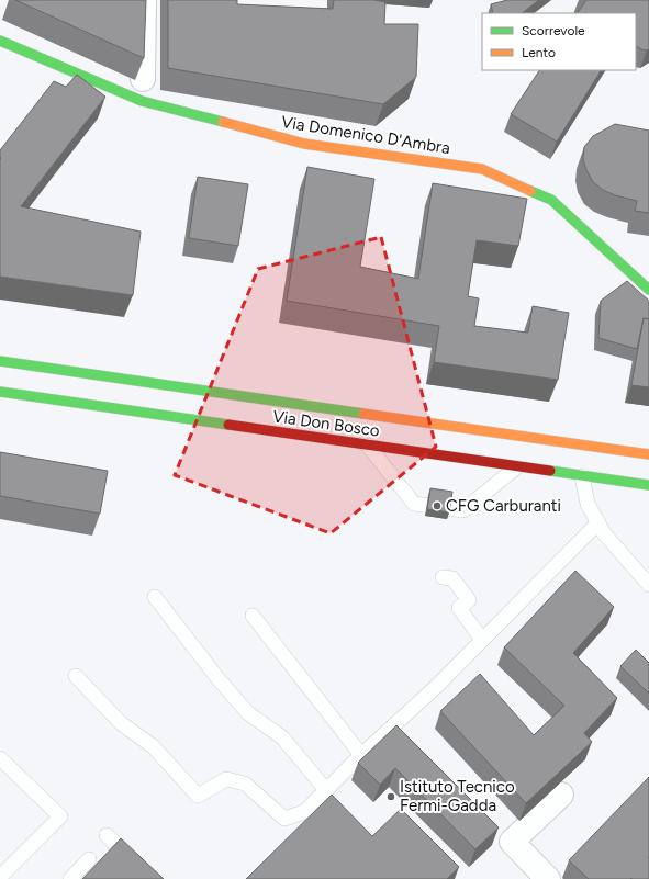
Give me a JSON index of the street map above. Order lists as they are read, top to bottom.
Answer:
{
  "streets": {
    "main road": ["Via Domenico D'Ambra", "Via Don Bosco"]
  },
  "places": ["CFG Carburanti", "Istituto Tecnico Fermi-Gadda"],
  "legend": ["Scorrevole", "Lento"]
}
